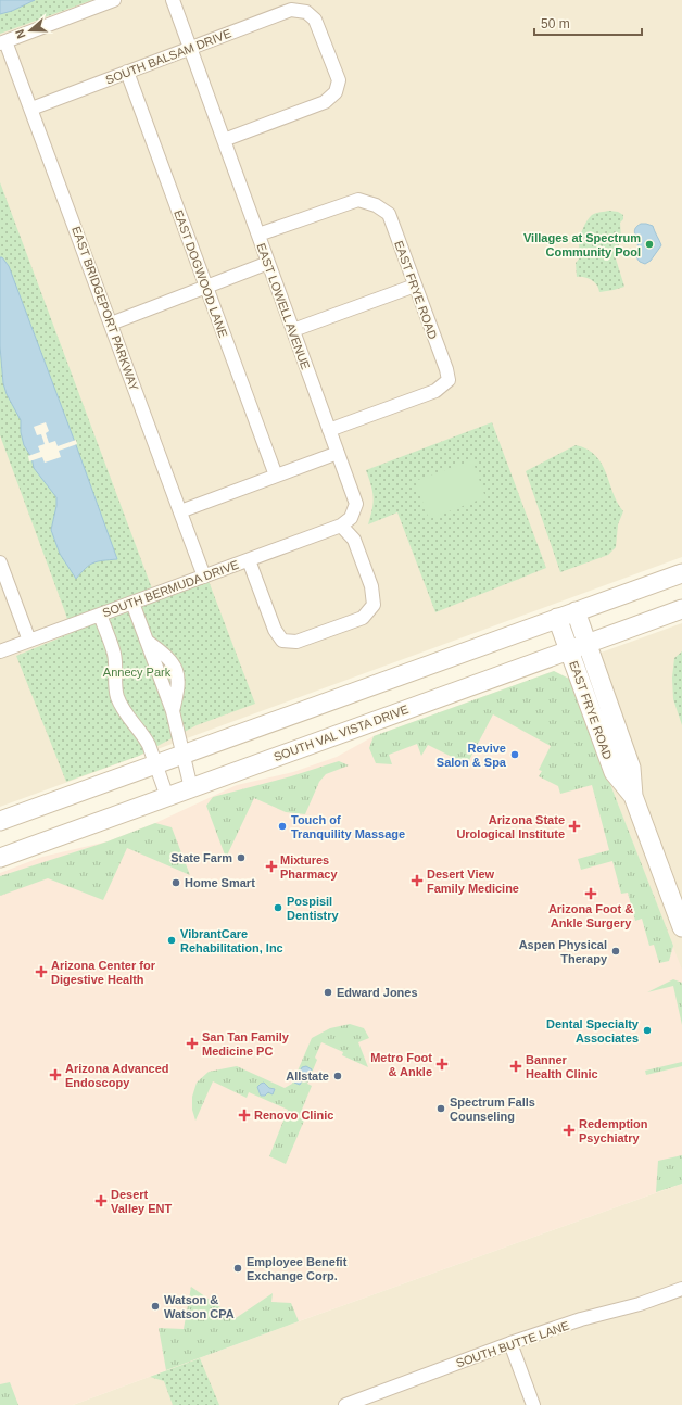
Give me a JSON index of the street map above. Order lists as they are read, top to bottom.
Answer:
{
  "streets": {
    "main road": ["EAST FRYE ROAD", "SOUTH VAL VISTA DRIVE"],
    "street": [
      "SOUTH BALSAM DRIVE",
      "EAST DOGWOOD LANE",
      "EAST LOWELL AVENUE",
      "EAST BRIDGEPORT PARKWAY",
      "SOUTH BERMUDA DRIVE",
      "SOUTH BUTTE LANE"
    ]
  },
  "crossings": [
    ["SOUTH BALSAM DRIVE", "EAST DOGWOOD LANE"],
    ["SOUTH BALSAM DRIVE", "EAST LOWELL AVENUE"],
    ["SOUTH BALSAM DRIVE", "EAST BRIDGEPORT PARKWAY"],
    ["EAST FRYE ROAD", "EAST LOWELL AVENUE"],
    ["EAST FRYE ROAD", "SOUTH VAL VISTA DRIVE"],
    ["EAST LOWELL AVENUE", "SOUTH BERMUDA DRIVE"],
    ["EAST BRIDGEPORT PARKWAY", "SOUTH BERMUDA DRIVE"]
  ],
  "parks": ["Annecy Park"],
  "places": {
    "other": [
      "Villages at Spectrum Community Pool",
      "Revive Salon & Spa",
      "Touch of Tranquility Massage",
      "State Farm",
      "Home Smart",
      "Pospisil Dentistry",
      "VibrantCare Rehabilitation, Inc",
      "Aspen Physical Therapy",
      "Edward Jones",
      "Dental Specialty Associates",
      "Allstate",
      "Spectrum Falls Counseling",
      "Employee Benefit Exchange Corp.",
      "Watson & Watson CPA"
    ],
    "health": [
      "Arizona State Urological Institute",
      "Mixtures Pharmacy",
      "Desert View Family Medicine",
      "Arizona Foot & Ankle Surgery",
      "Arizona Center for Digestive Health",
      "San Tan Family Medicine PC",
      "Metro Foot & Ankle",
      "Banner Health Clinic",
      "Arizona Advanced Endoscopy",
      "Renovo Clinic",
      "Redemption Psychiatry",
      "Desert Valley ENT"
    ]
  },
  "scale_bar": "50 m",
  "north": "left"
}
